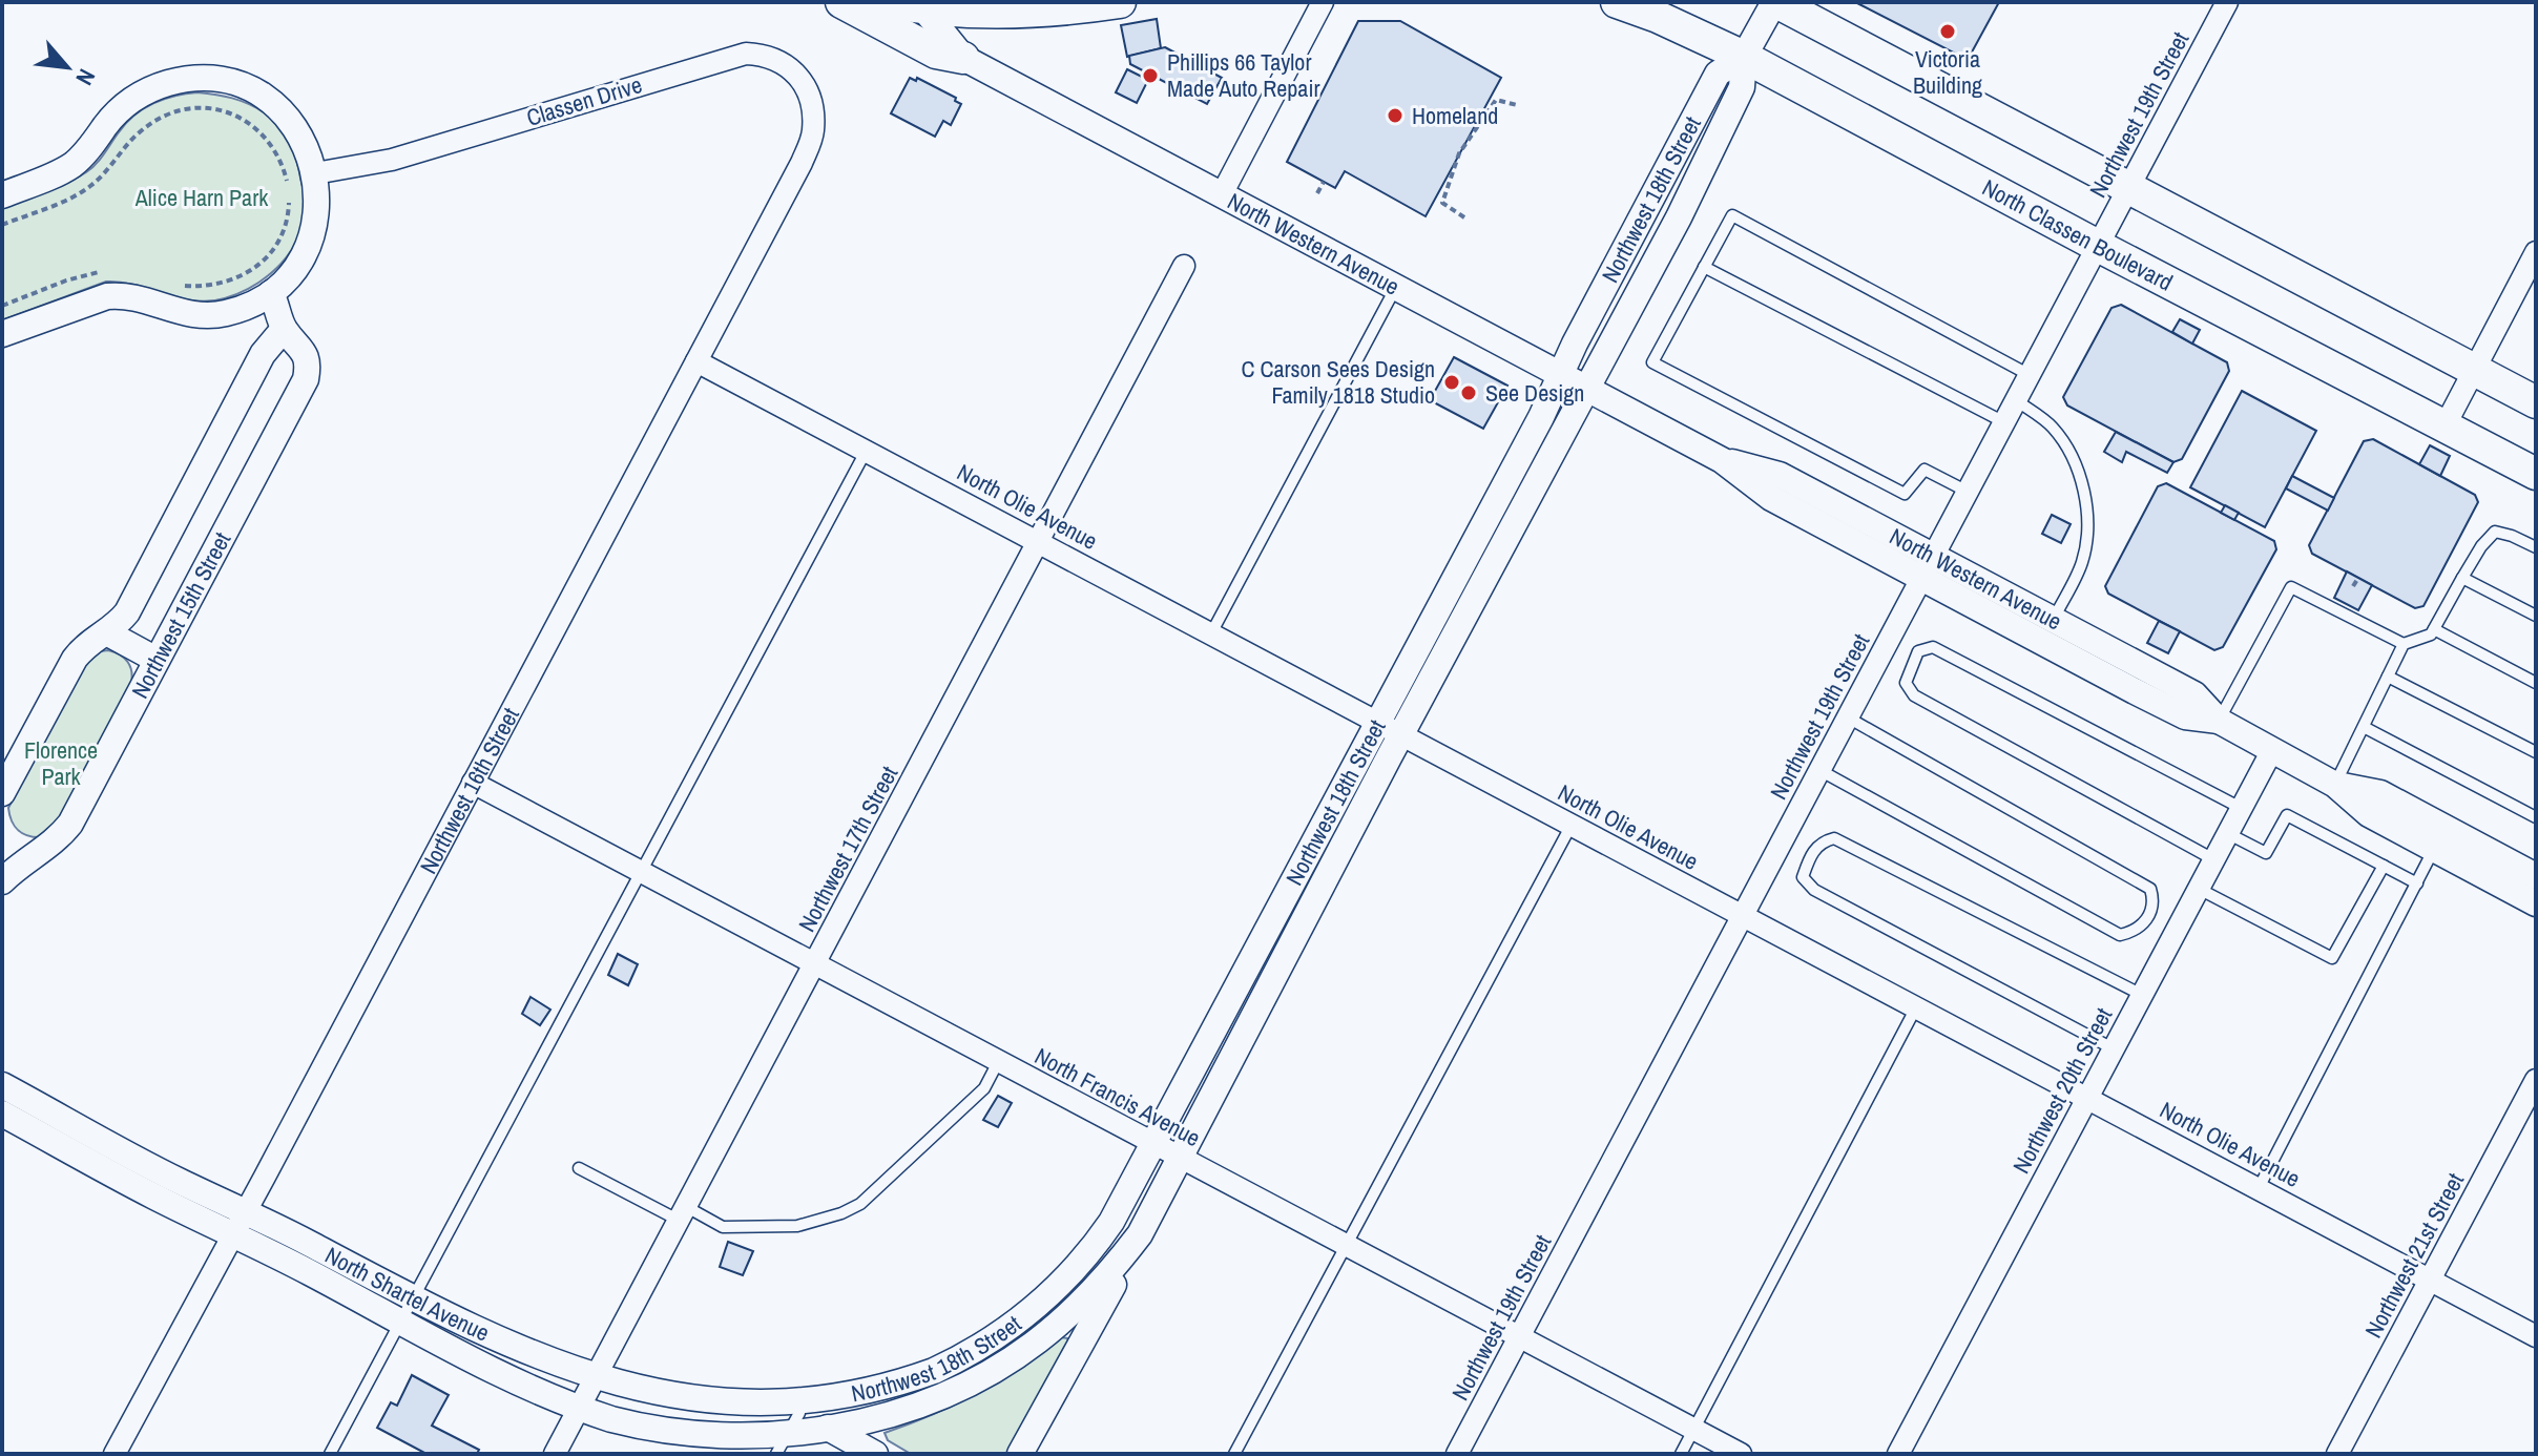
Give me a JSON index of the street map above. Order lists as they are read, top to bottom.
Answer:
{
  "streets": {
    "main road": ["North Classen Boulevard"],
    "street": [
      "Classen Drive",
      "Northwest 19th Street",
      "Northwest 18th Street",
      "North Western Avenue",
      "North Olie Avenue",
      "Northwest 15th Street",
      "Northwest 16th Street",
      "Northwest 17th Street",
      "Northwest 20th Street",
      "North Francis Avenue",
      "Northwest 21st Street",
      "North Shartel Avenue"
    ]
  },
  "crossings": [
    ["Classen Drive", "Northwest 16th Street"],
    ["Northwest 19th Street", "North Classen Boulevard"],
    ["Northwest 19th Street", "North Western Avenue"],
    ["Northwest 19th Street", "North Olie Avenue"],
    ["Northwest 19th Street", "North Francis Avenue"],
    ["Northwest 18th Street", "North Classen Boulevard"],
    ["Northwest 18th Street", "North Western Avenue"],
    ["Northwest 18th Street", "North Olie Avenue"],
    ["Northwest 18th Street", "North Francis Avenue"],
    ["Northwest 18th Street", "North Shartel Avenue"],
    ["North Western Avenue", "Northwest 20th Street"],
    ["North Olie Avenue", "Northwest 16th Street"],
    ["North Olie Avenue", "Northwest 17th Street"],
    ["North Olie Avenue", "Northwest 20th Street"],
    ["North Olie Avenue", "Northwest 21st Street"],
    ["Northwest 16th Street", "North Francis Avenue"],
    ["Northwest 16th Street", "North Shartel Avenue"],
    ["Northwest 17th Street", "North Francis Avenue"],
    ["Northwest 17th Street", "North Shartel Avenue"]
  ],
  "parks": ["Alice Harn Park", "Florence Park"],
  "places": [
    "Victoria Building",
    "Phillips 66 Taylor Made Auto Repair",
    "Homeland",
    "C Carson Sees Design Family 1818 Studio",
    "See Design"
  ],
  "north": "bottom right"
}
